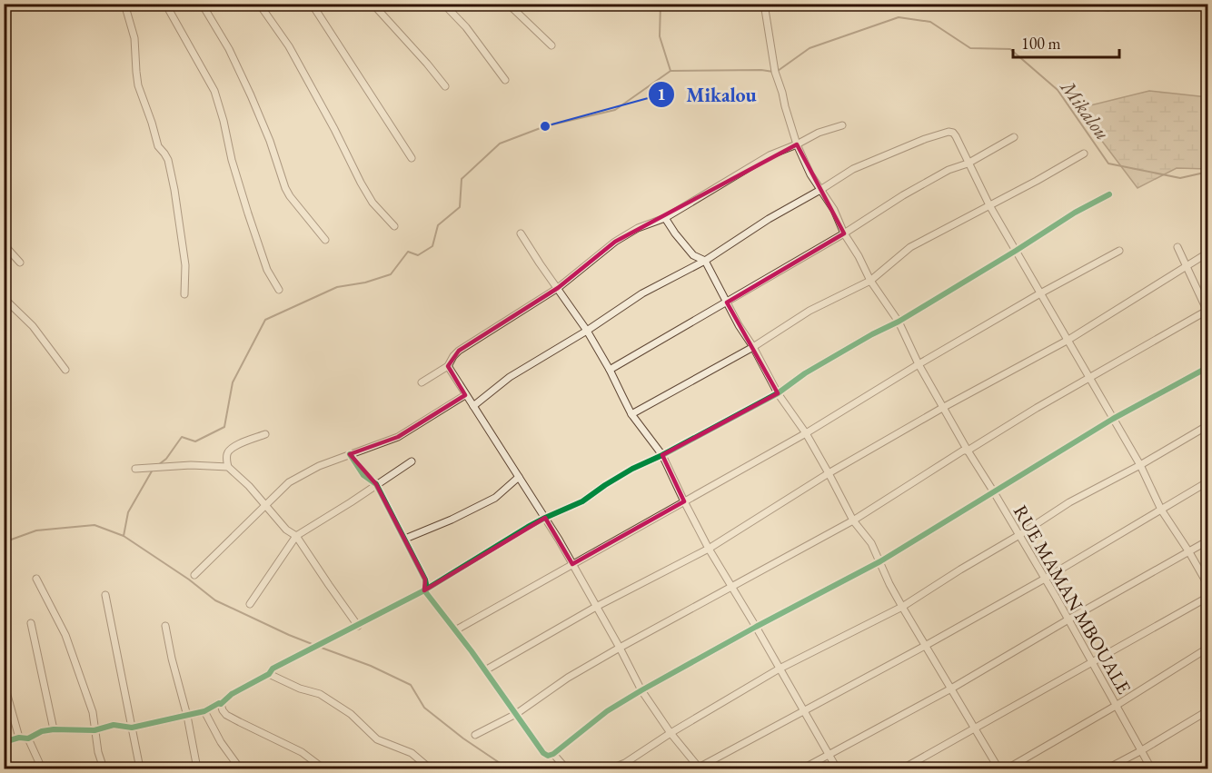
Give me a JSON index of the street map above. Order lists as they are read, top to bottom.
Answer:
{
  "streets": {
    "street": ["RUE MAMAN MBOUALE"]
  },
  "water": ["Mikalou"],
  "places": ["Mikalou"],
  "scale_bar": "100 m"
}
